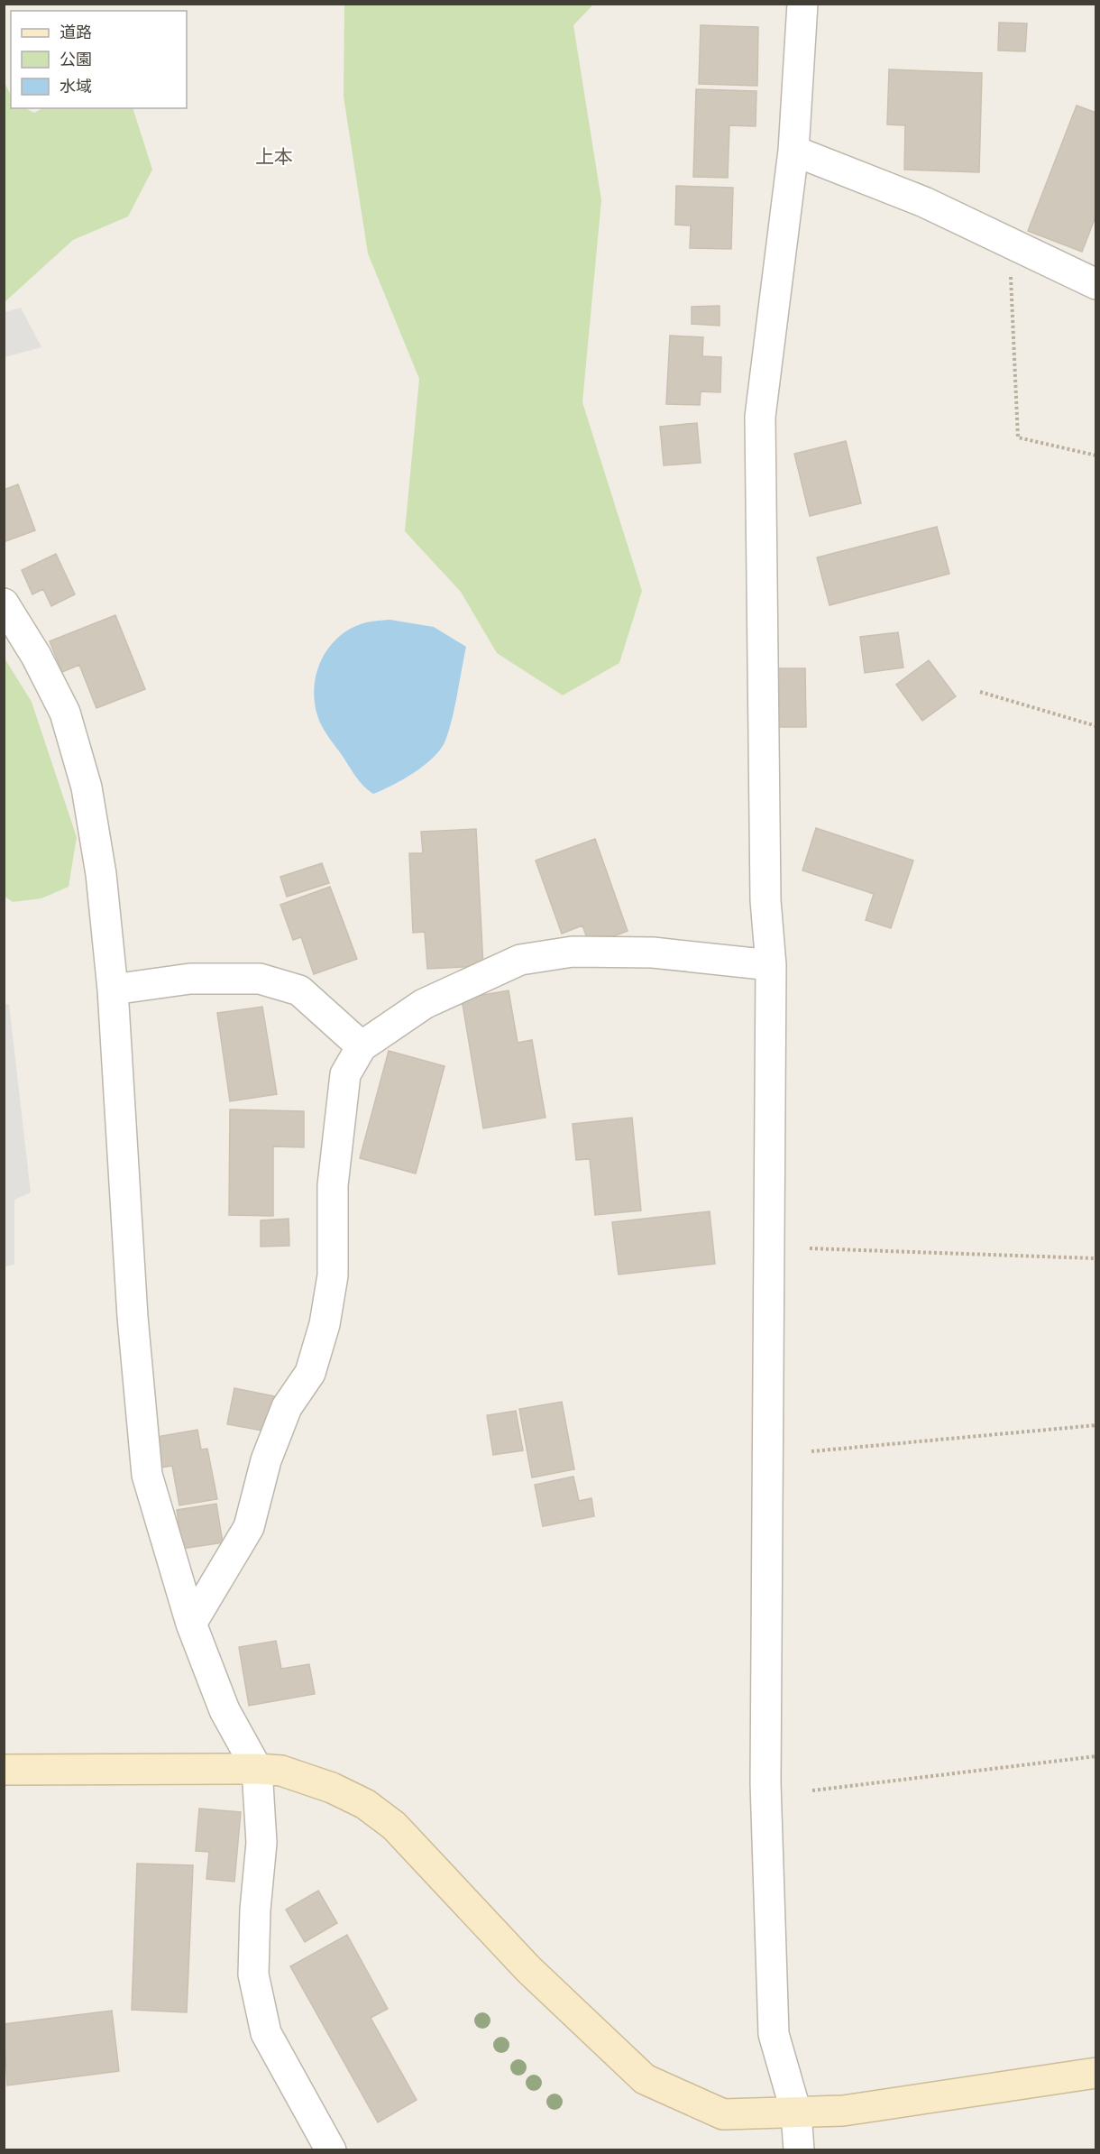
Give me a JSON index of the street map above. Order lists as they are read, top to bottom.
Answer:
{
  "districts": ["上本"],
  "legend": ["道路", "公園", "水域"]
}
